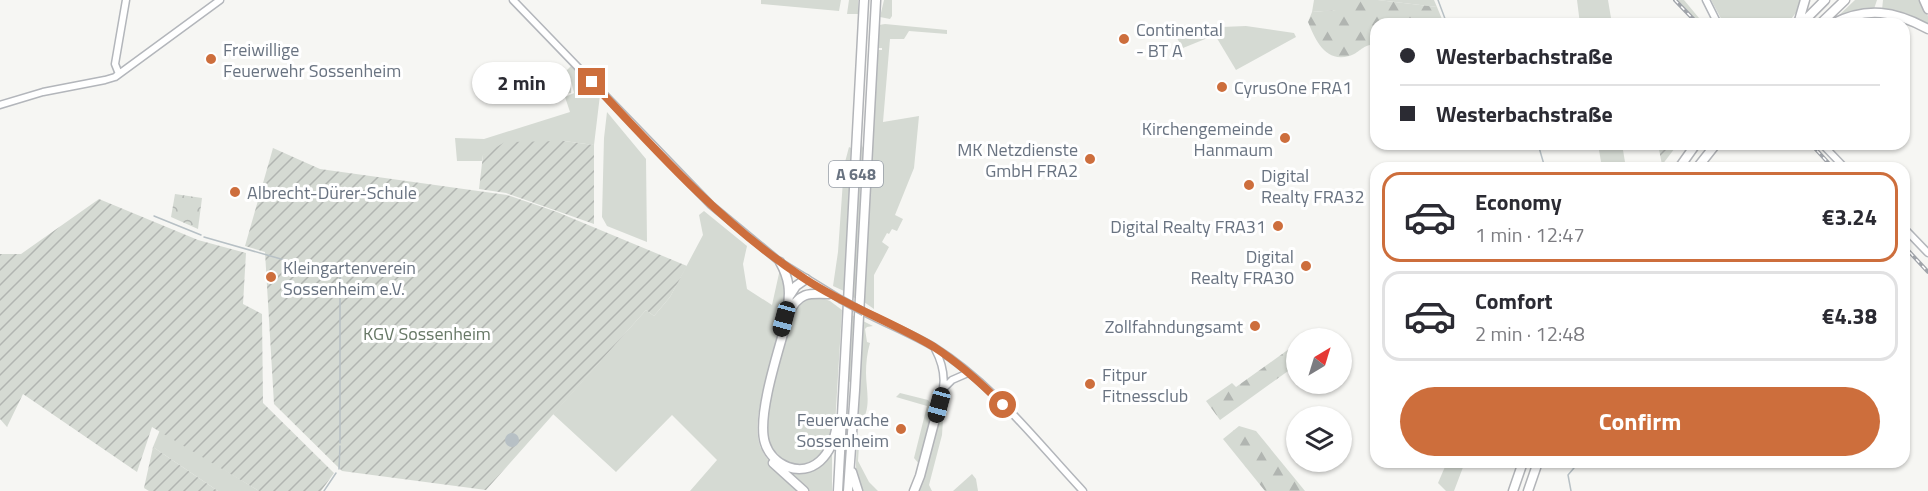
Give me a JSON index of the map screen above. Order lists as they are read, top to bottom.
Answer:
{
  "streets": {
    "highway": ["A 648"]
  },
  "parks": ["KGV Sossenheim"],
  "places": [
    "Continental - BT A",
    "Freiwillige Feuerwehr Sossenheim",
    "CyrusOne FRA1",
    "Kirchengemeinde Hanmaum",
    "MK Netzdienste GmbH FRA2",
    "Digital Realty FRA32",
    "Albrecht-Dürer-Schule",
    "Digital Realty FRA31",
    "Digital Realty FRA30",
    "Kleingartenverein Sossenheim e.V.",
    "Zollfahndungsamt",
    "Fitpur Fitnessclub",
    "Feuerwache Sossenheim"
  ],
  "north": "top right",
  "page": {
    "banner": ["Westerbachstraße", "Westerbachstraße"],
    "bubble": "2 min",
    "list": [
      {
        "name": "Economy",
        "note": "1 min · 12:47",
        "value": "€3.24"
      },
      {
        "name": "Comfort",
        "note": "2 min · 12:48",
        "value": "€4.38"
      }
    ],
    "buttons": "Confirm"
  }
}
